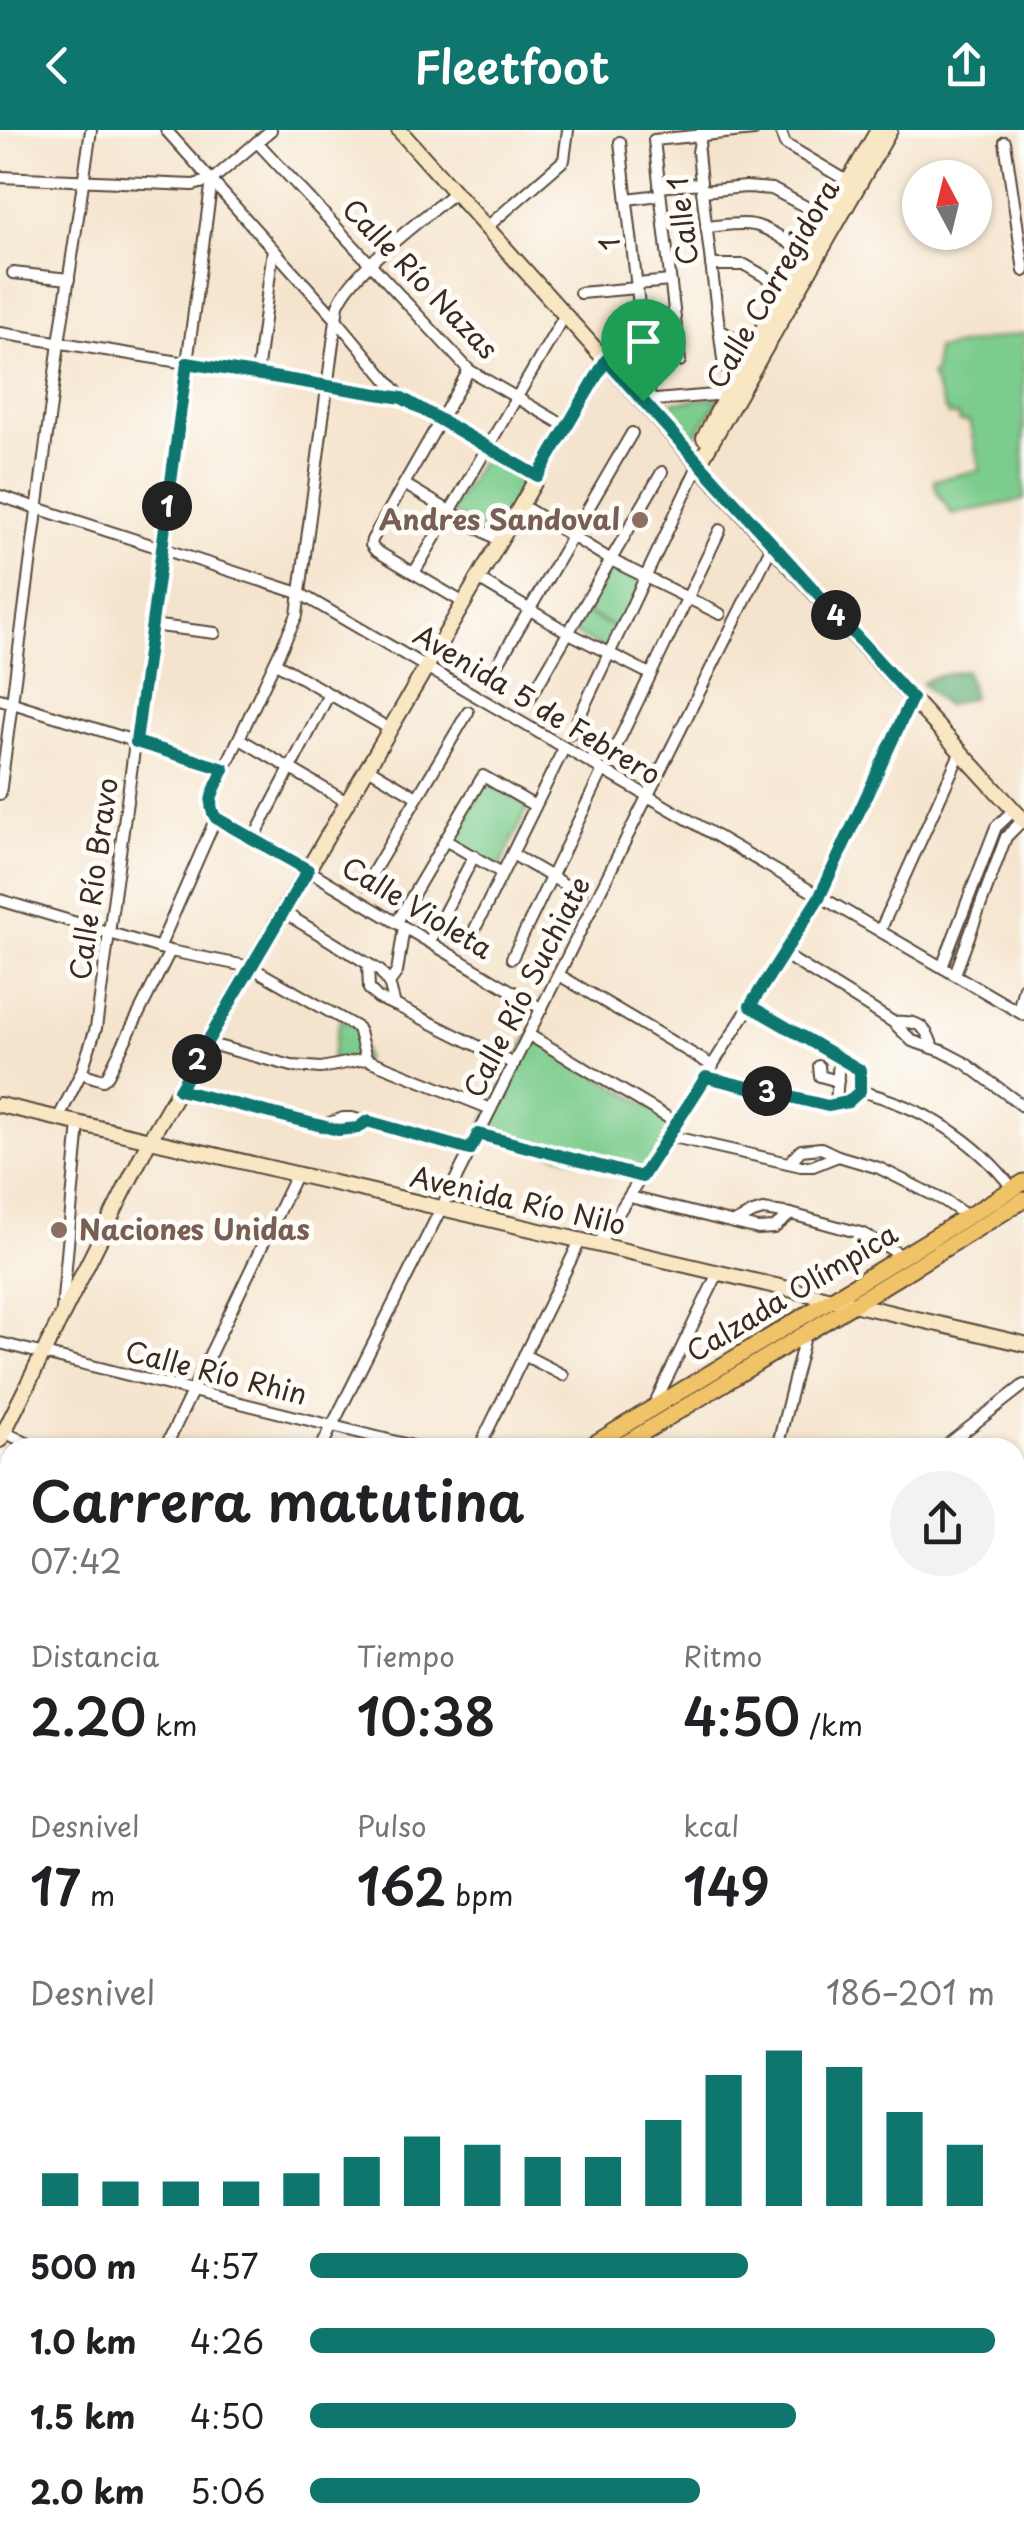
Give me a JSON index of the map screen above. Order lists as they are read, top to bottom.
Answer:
{
  "streets": {
    "main road": ["Calzada Olímpica"],
    "street": [
      "Calle 1",
      "1",
      "Calle Río Nazas",
      "Calle Corregidora",
      "Avenida 5 de Febrero",
      "Calle Río Bravo",
      "Calle Violeta",
      "Calle Río Suchiate",
      "Avenida Río Nilo",
      "Calle Río Rhin"
    ]
  },
  "crossings": [
    ["Avenida 5 de Febrero", "Calle Río Bravo"],
    ["Avenida 5 de Febrero", "Calle Río Suchiate"],
    ["Calle Río Bravo", "Avenida Río Nilo"],
    ["Calle Violeta", "Calle Río Suchiate"],
    ["Calle Río Suchiate", "Avenida Río Nilo"],
    ["Calle Río Suchiate", "Calle Río Rhin"],
    ["Avenida Río Nilo", "Calzada Olímpica"]
  ],
  "places": ["Andres Sandoval", "Naciones Unidas"],
  "north": "top",
  "page": {
    "header": "Fleetfoot",
    "pins": [
      "1",
      "4",
      "2",
      "3"
    ],
    "heading": ["Carrera matutina", "07:42"],
    "stats": [
      ["Distancia", "2.20 km"],
      ["Tiempo", "10:38"],
      ["Ritmo", "4:50 /km"],
      ["Desnivel", "17 m"],
      ["Pulso", "162 bpm"],
      ["kcal", "149"]
    ],
    "chart": ["Desnivel", "186–201 m"],
    "list": [
      {
        "name": "500 m",
        "note": "4:57"
      },
      {
        "name": "1.0 km",
        "note": "4:26"
      },
      {
        "name": "1.5 km",
        "note": "4:50"
      },
      {
        "name": "2.0 km",
        "note": "5:06"
      }
    ]
  }
}
